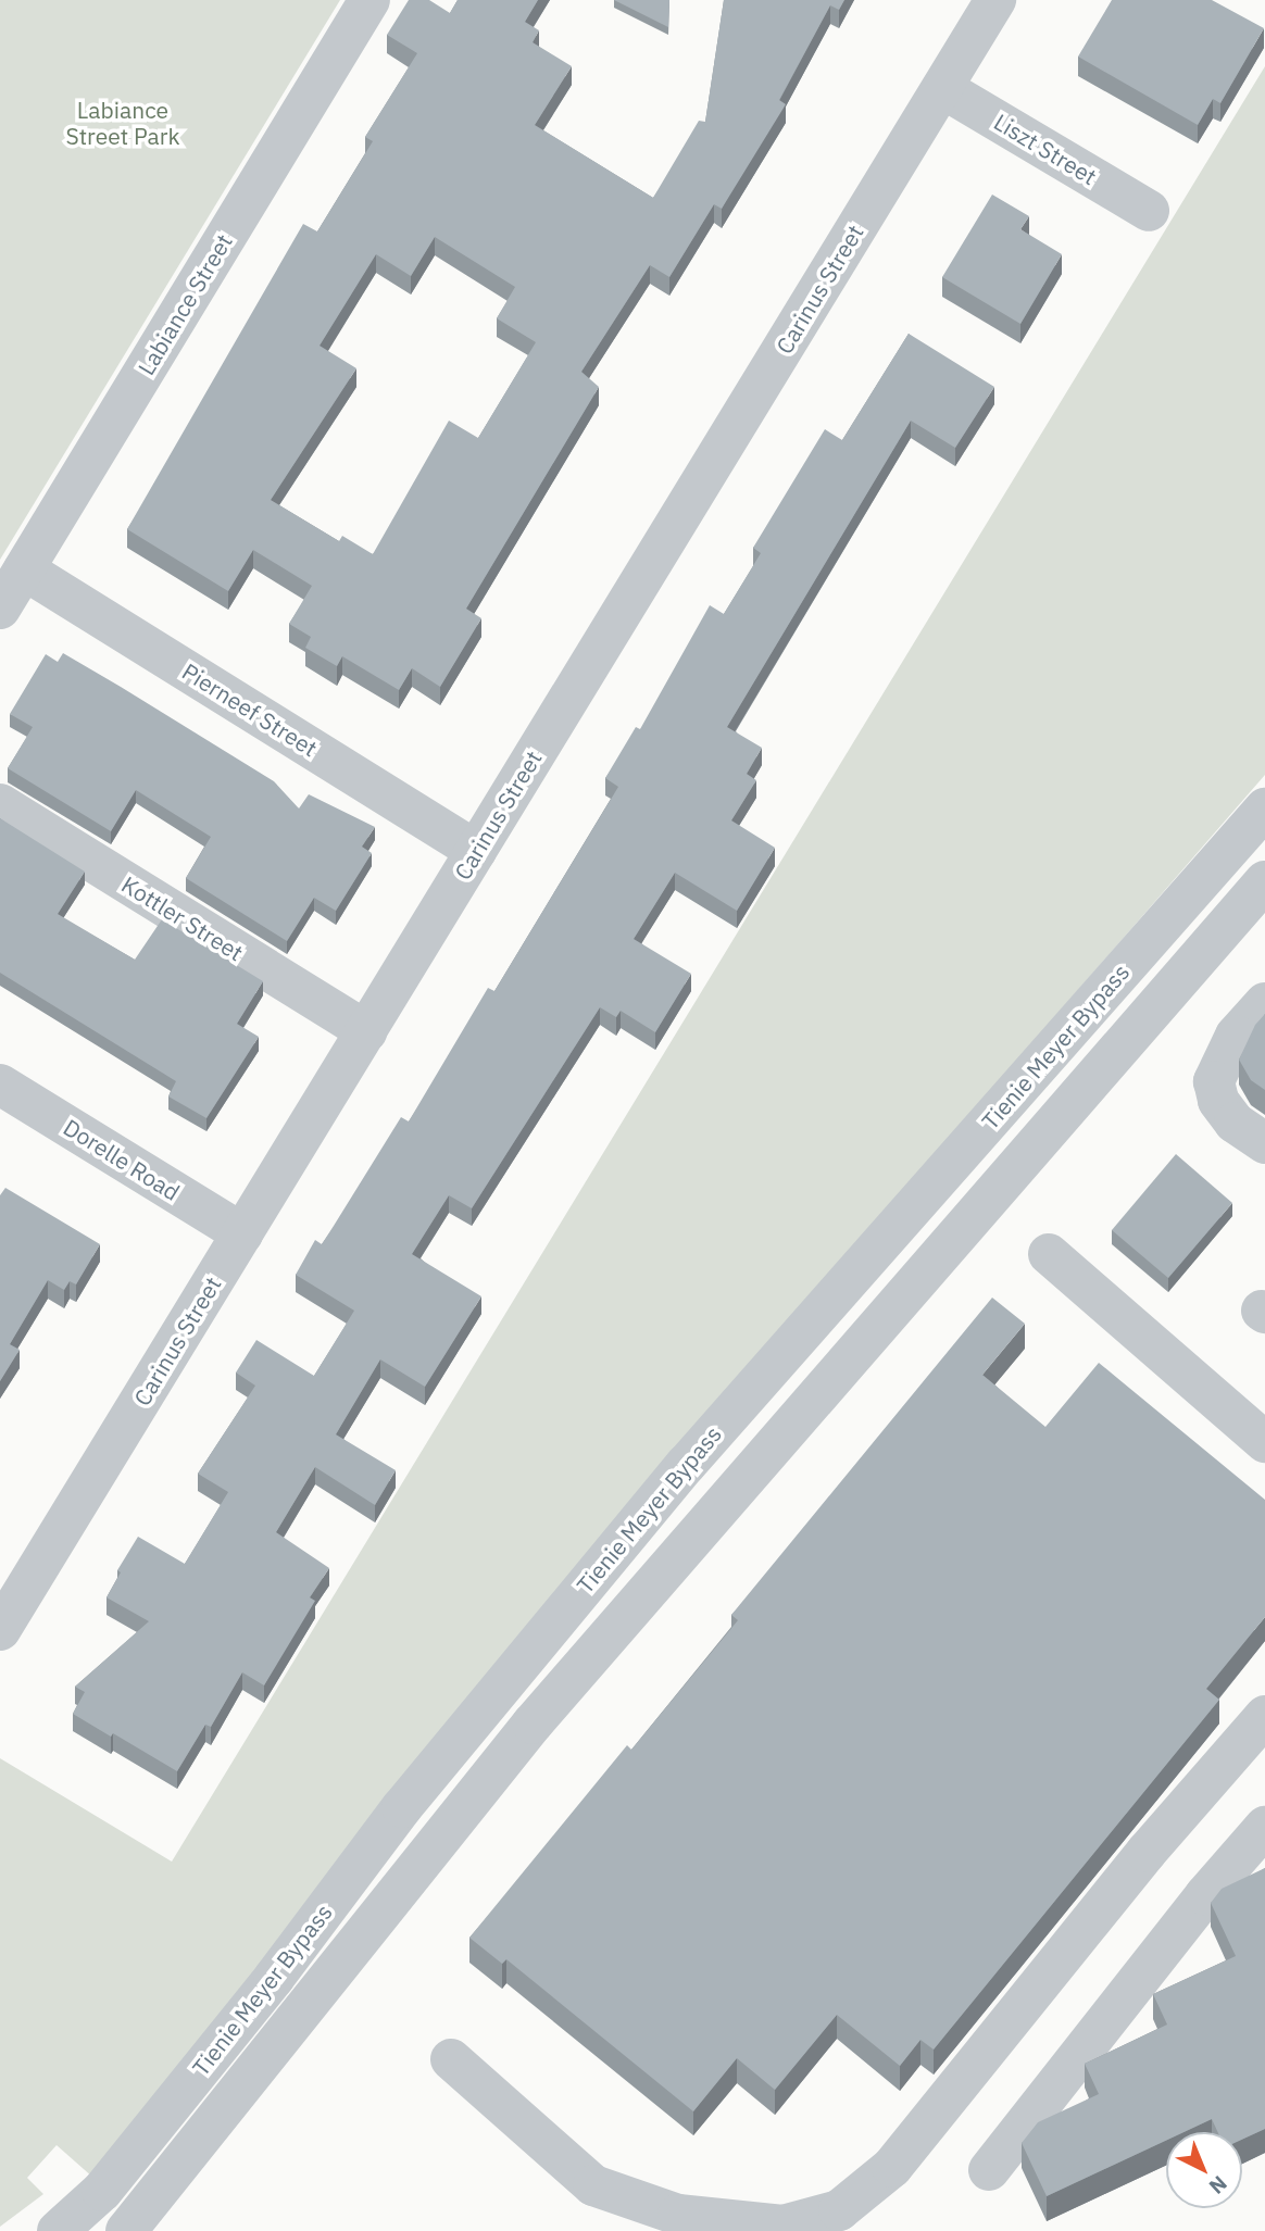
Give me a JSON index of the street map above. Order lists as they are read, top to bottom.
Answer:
{
  "streets": {
    "street": [
      "Liszt Street",
      "Carinus Street",
      "Labiance Street",
      "Pierneef Street",
      "Kottler Street",
      "Tienie Meyer Bypass",
      "Dorelle Road"
    ]
  },
  "crossings": [
    ["Liszt Street", "Carinus Street"],
    ["Carinus Street", "Pierneef Street"],
    ["Carinus Street", "Kottler Street"],
    ["Carinus Street", "Dorelle Road"],
    ["Labiance Street", "Pierneef Street"]
  ],
  "parks": ["Labiance Street Park"],
  "north": "bottom right"
}
